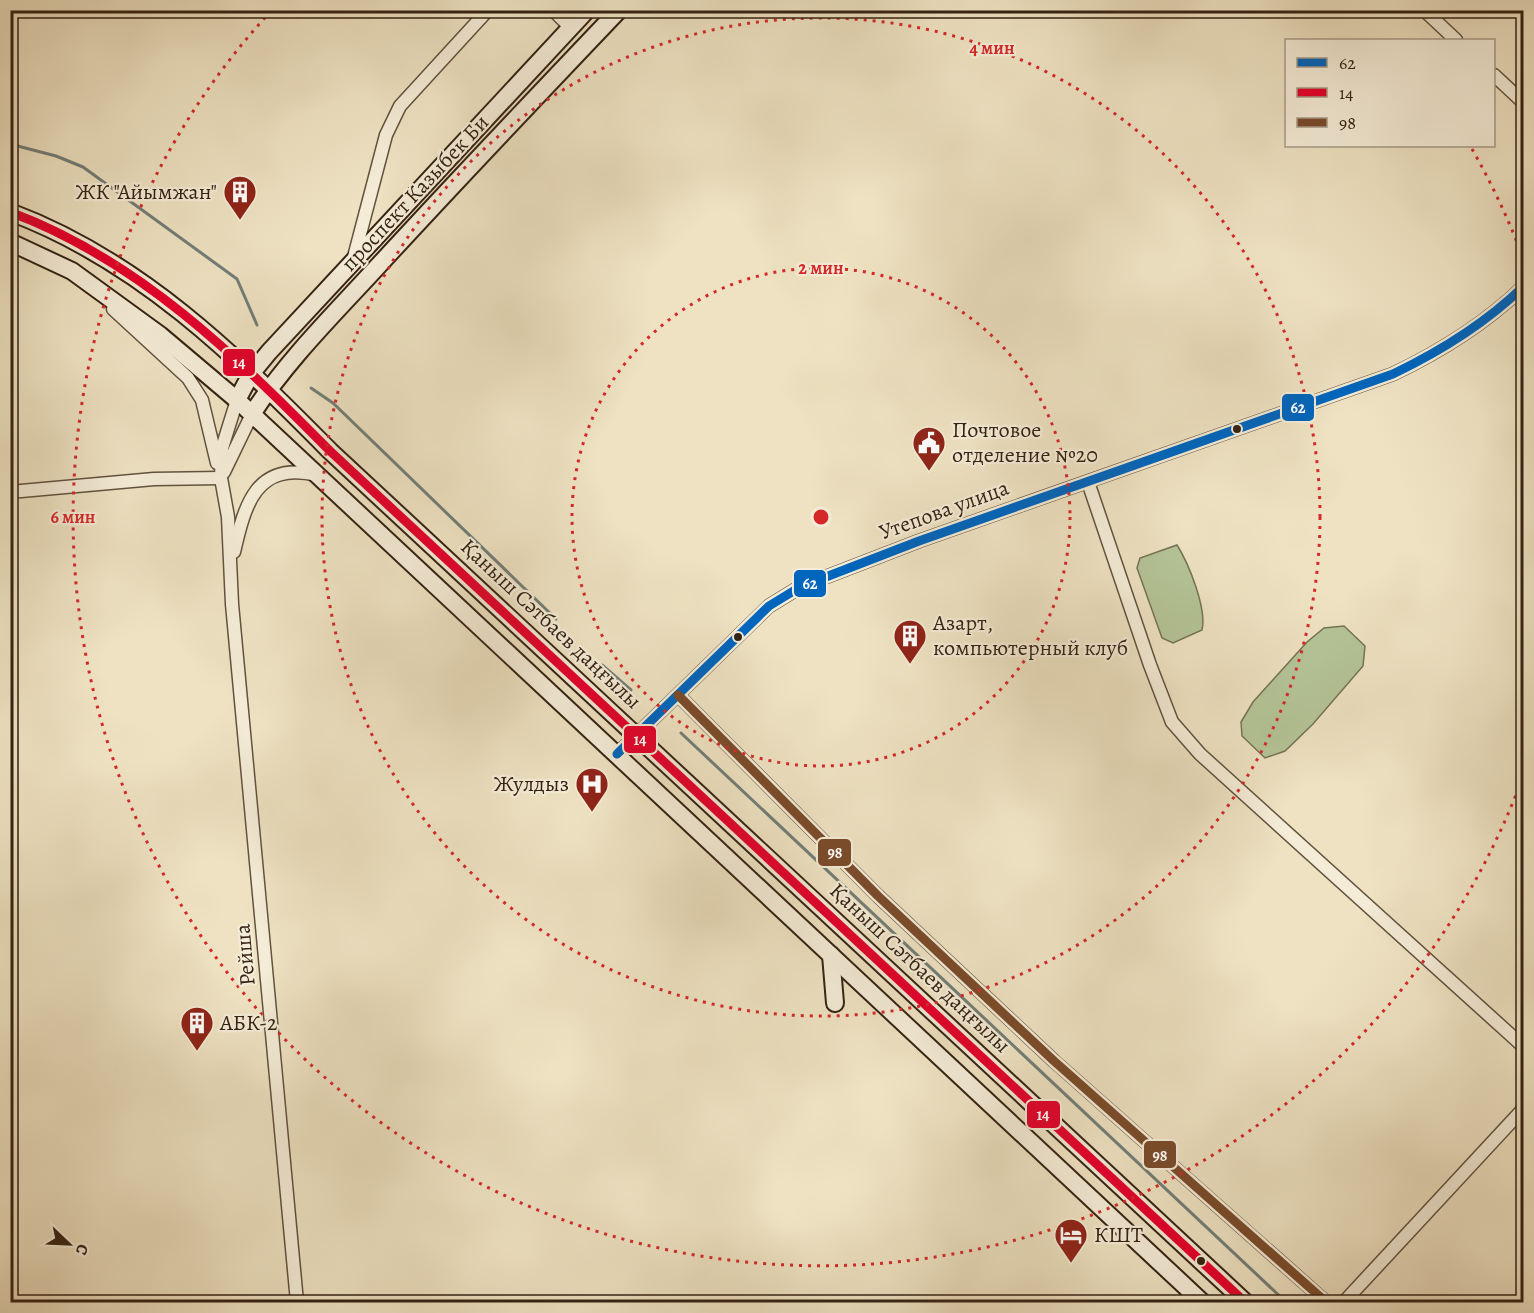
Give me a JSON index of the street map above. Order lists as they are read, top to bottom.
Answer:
{
  "streets": {
    "main road": ["проспект Казыбек Би", "Қаныш Сәтбаев даңғылы"],
    "street": ["Утепова улица", "Рейша"]
  },
  "crossings": [
    ["проспект Казыбек Би", "Қаныш Сәтбаев даңғылы"],
    ["Утепова улица", "Қаныш Сәтбаев даңғылы"]
  ],
  "places": {
    "building": ["ЖК \"Айымжан\"", "Азарт, компьютерный клуб", "АБК-2"],
    "public building": ["Почтовое отделение №20"],
    "hospital": ["Жулдыз"],
    "hotel": ["КШТ"]
  },
  "lines": ["transit line 14", "transit line 62", "transit line 98"],
  "legend": ["62", "14", "98"],
  "north": "bottom right",
  "rings": ["4 мин", "2 мин", "6 мин"]
}
